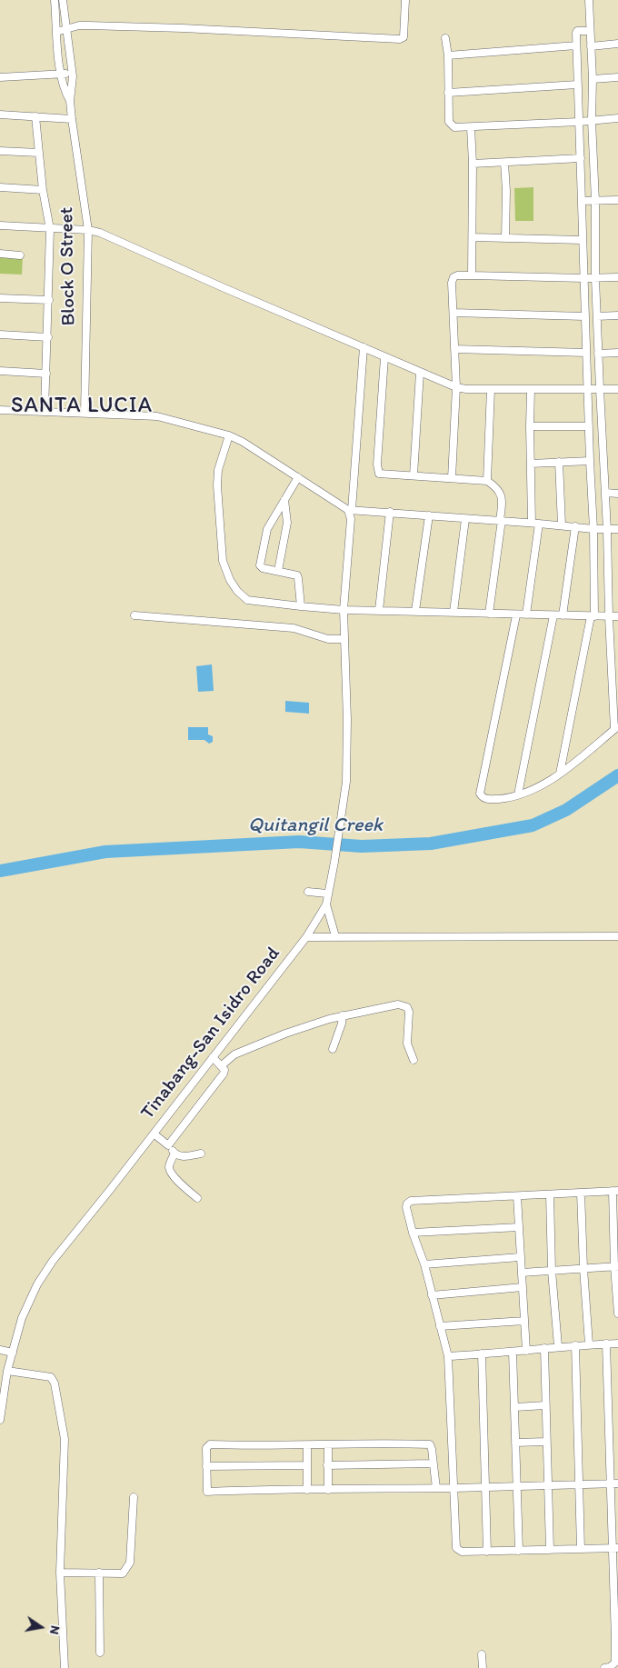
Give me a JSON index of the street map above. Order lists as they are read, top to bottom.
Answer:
{
  "streets": {
    "street": ["Block O Street", "Tinabang-San Isidro Road"]
  },
  "districts": ["SANTA LUCIA"],
  "water": ["Quitangil Creek"],
  "north": "right"
}
